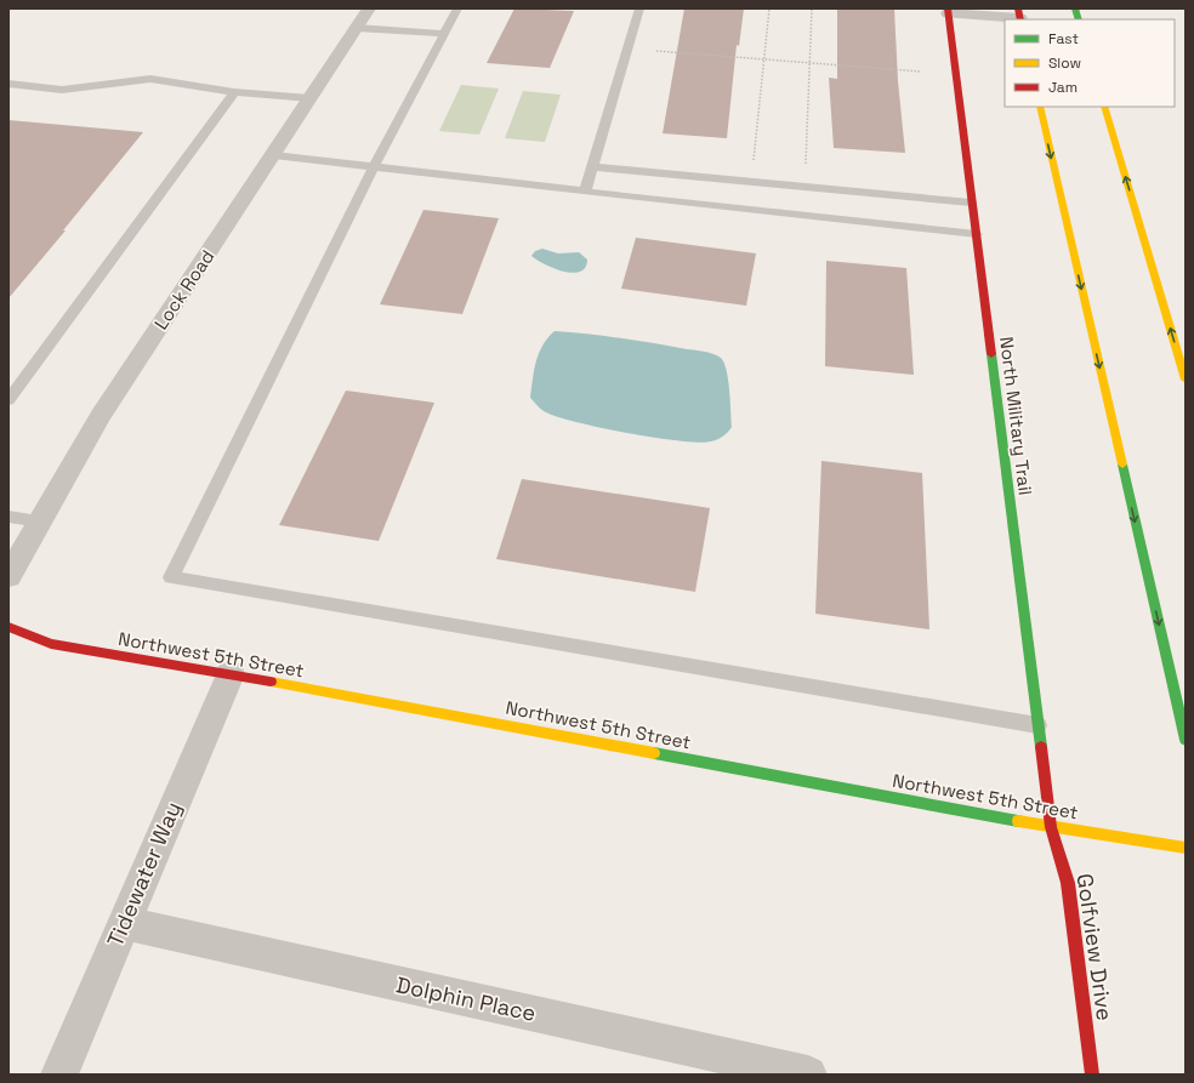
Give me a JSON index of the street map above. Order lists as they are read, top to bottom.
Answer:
{
  "streets": {
    "street": [
      "Lock Road",
      "North Military Trail",
      "Northwest 5th Street",
      "Tidewater Way",
      "Golfview Drive",
      "Dolphin Place"
    ]
  },
  "crossings": [
    ["North Military Trail", "Northwest 5th Street"],
    ["North Military Trail", "Golfview Drive"],
    ["Northwest 5th Street", "Tidewater Way"],
    ["Northwest 5th Street", "Golfview Drive"],
    ["Tidewater Way", "Dolphin Place"]
  ],
  "legend": ["Fast", "Slow", "Jam"]
}
